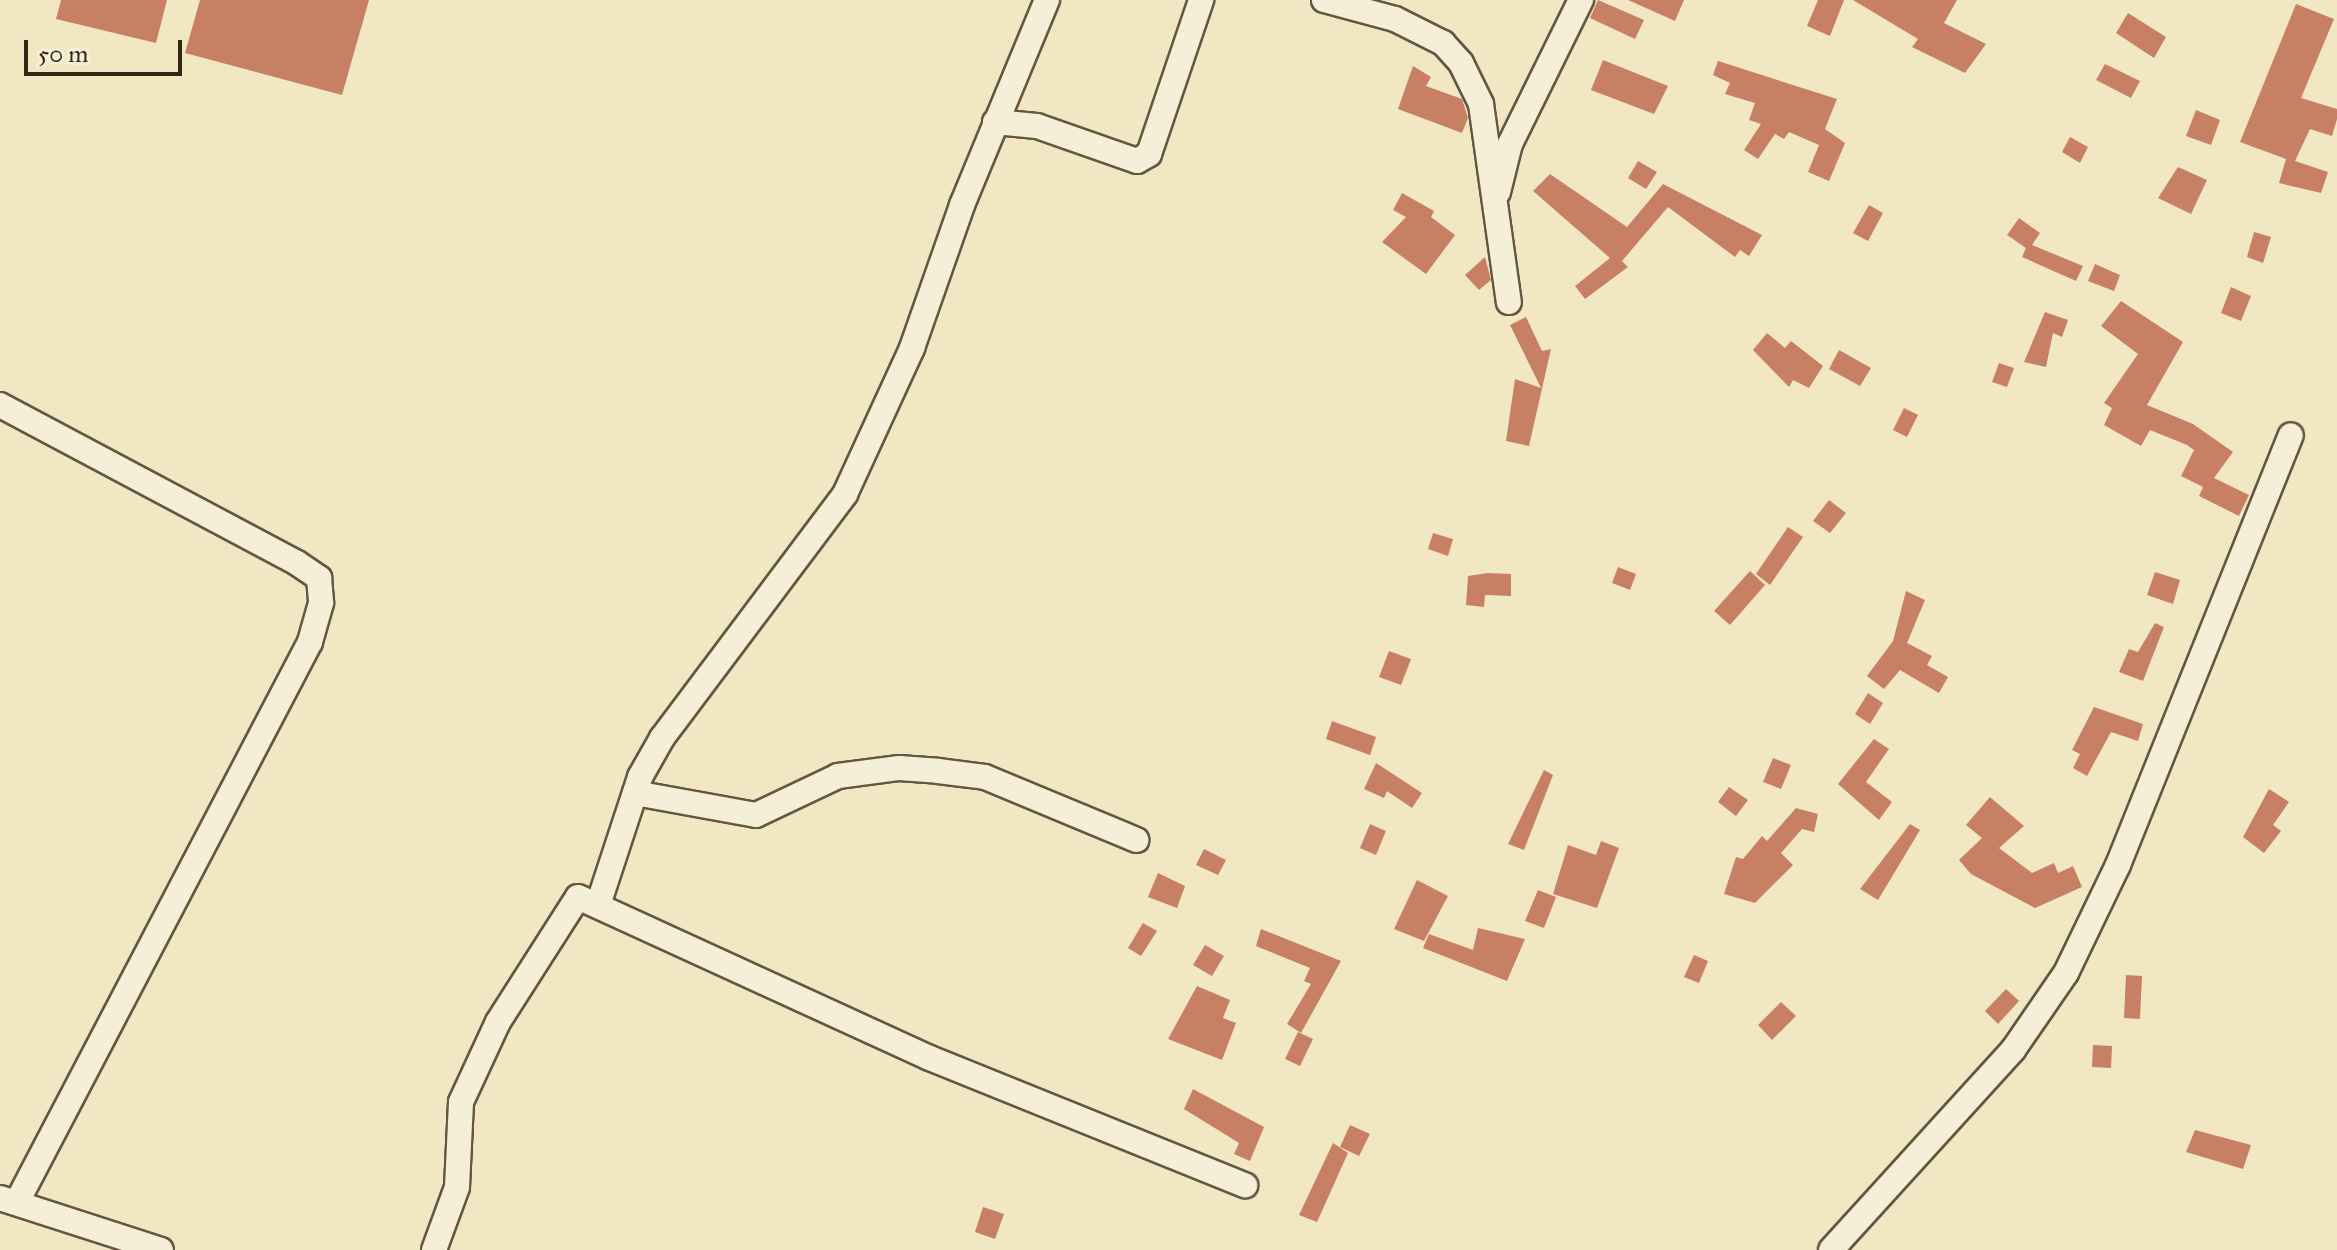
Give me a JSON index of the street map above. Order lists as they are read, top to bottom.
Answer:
{
  "scale_bar": "50 m"
}
